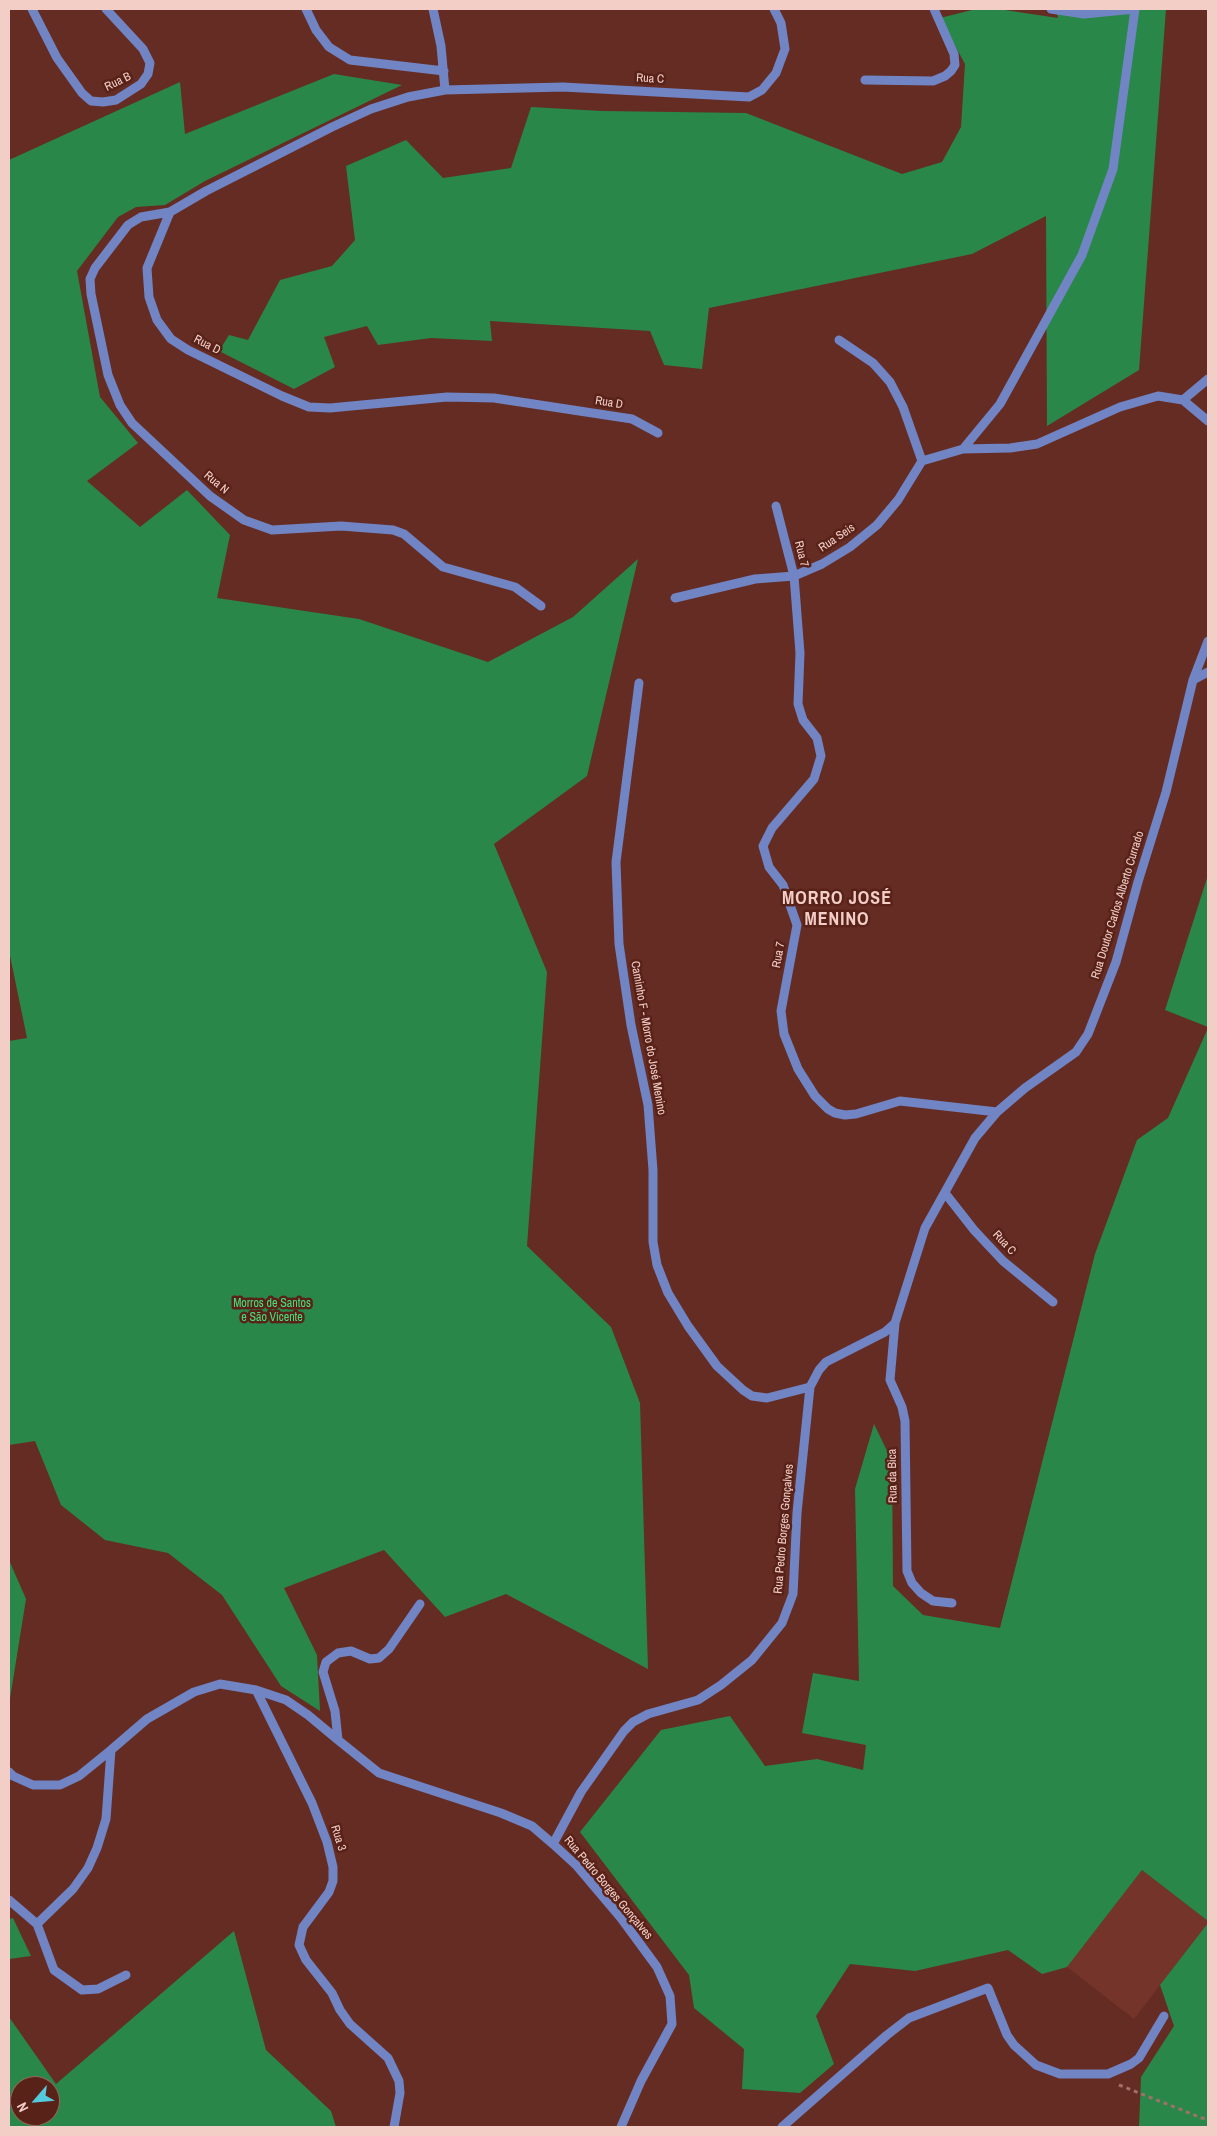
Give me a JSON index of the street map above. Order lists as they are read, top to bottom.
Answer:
{
  "streets": {
    "street": [
      "Rua C",
      "Rua B",
      "Rua D",
      "Rua N",
      "Rua Seis",
      "Rua 7",
      "Rua Doutor Carlos Alberto Currado",
      "Caminho F - Morro do José Menino",
      "Rua da Bica",
      "Rua Pedro Borges Gonçalves",
      "Rua 3"
    ]
  },
  "crossings": [
    ["Rua C", "Rua Doutor Carlos Alberto Currado"],
    ["Rua D", "Rua N"],
    ["Rua Seis", "Rua 7"],
    ["Rua 7", "Rua Doutor Carlos Alberto Currado"],
    ["Rua Doutor Carlos Alberto Currado", "Rua da Bica"],
    ["Rua Doutor Carlos Alberto Currado", "Rua Pedro Borges Gonçalves"],
    ["Caminho F - Morro do José Menino", "Rua Pedro Borges Gonçalves"],
    ["Rua da Bica", "Rua Pedro Borges Gonçalves"]
  ],
  "districts": ["MORRO JOSÉ MENINO"],
  "parks": ["Morros de Santos e São Vicente"],
  "north": "bottom left"
}
